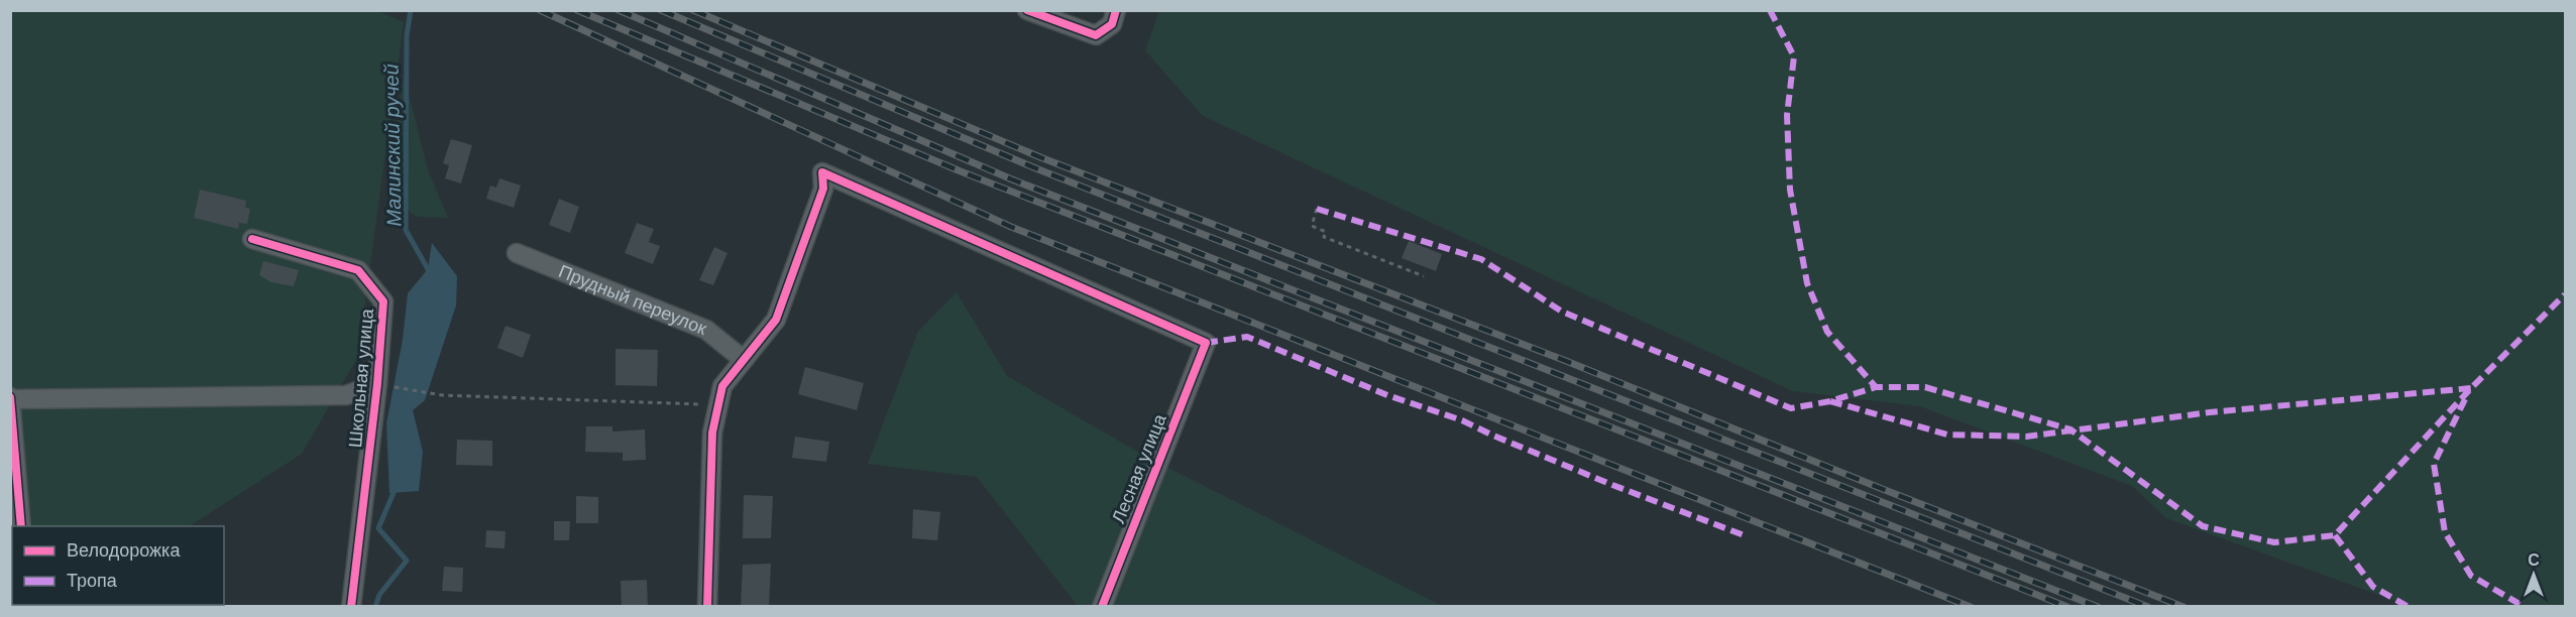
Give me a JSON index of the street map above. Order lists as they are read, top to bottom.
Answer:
{
  "streets": {
    "street": ["Прудный переулок", "Школьная улица", "Лесная улица"]
  },
  "crossings": [
    ["Прудный переулок", "Лесная улица"]
  ],
  "water": ["Малинский ручей"],
  "legend": ["Велодорожка", "Тропа"],
  "north": "top"
}
